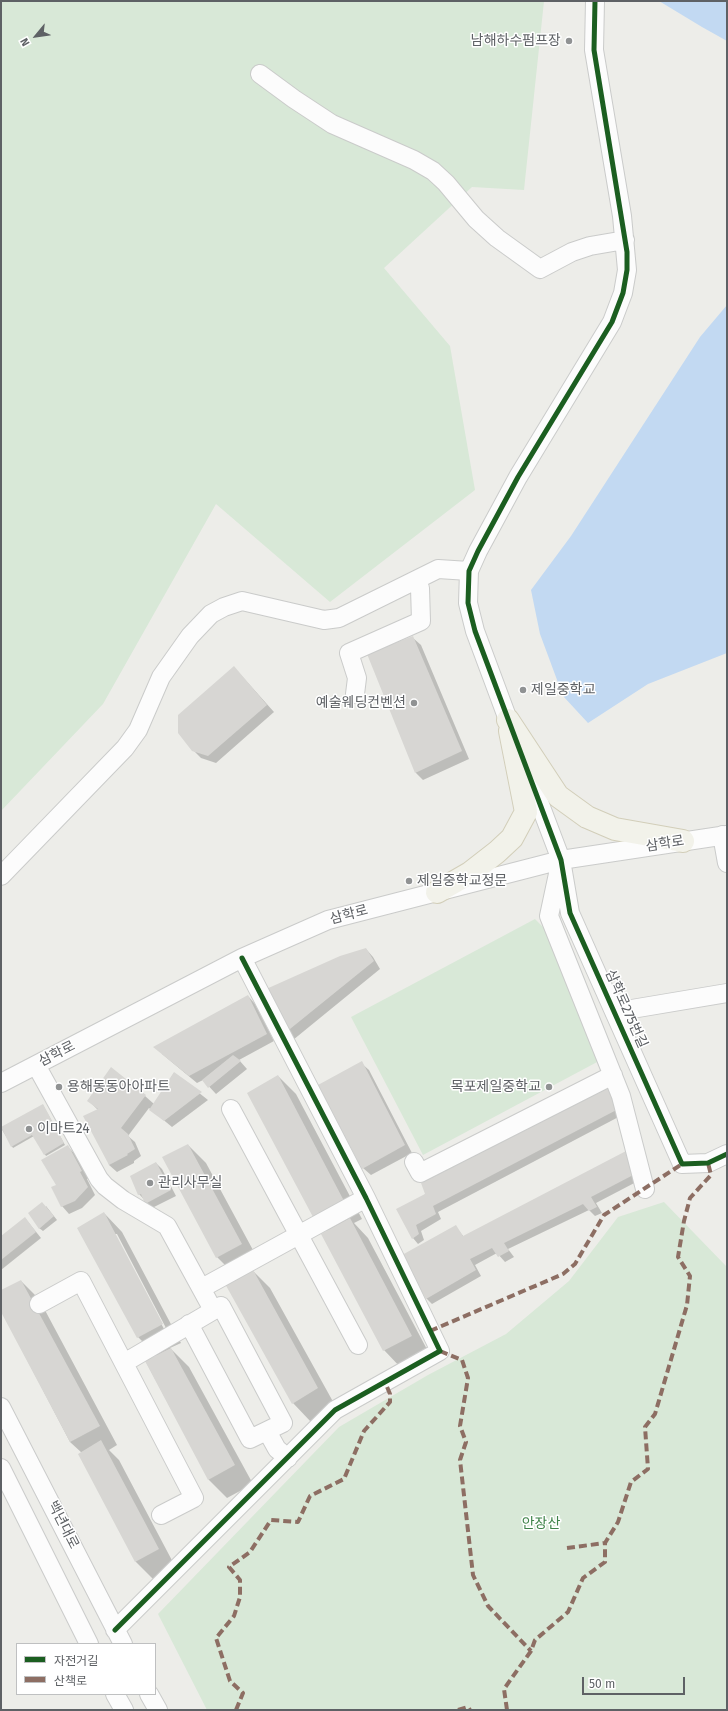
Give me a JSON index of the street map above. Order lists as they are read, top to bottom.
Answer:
{
  "streets": {
    "street": ["삼학로", "삼학로275번길", "백년대로"]
  },
  "crossings": [
    ["삼학로", "삼학로275번길"]
  ],
  "parks": ["안장산"],
  "places": [
    "남해하수펌프장",
    "제일중학교",
    "예술웨딩컨벤션",
    "제일중학교정문",
    "용해동동아아파트",
    "목포제일중학교",
    "이마트24",
    "관리사무실"
  ],
  "legend": ["자전거길", "산책로"],
  "scale_bar": "50 m",
  "north": "bottom left"
}
